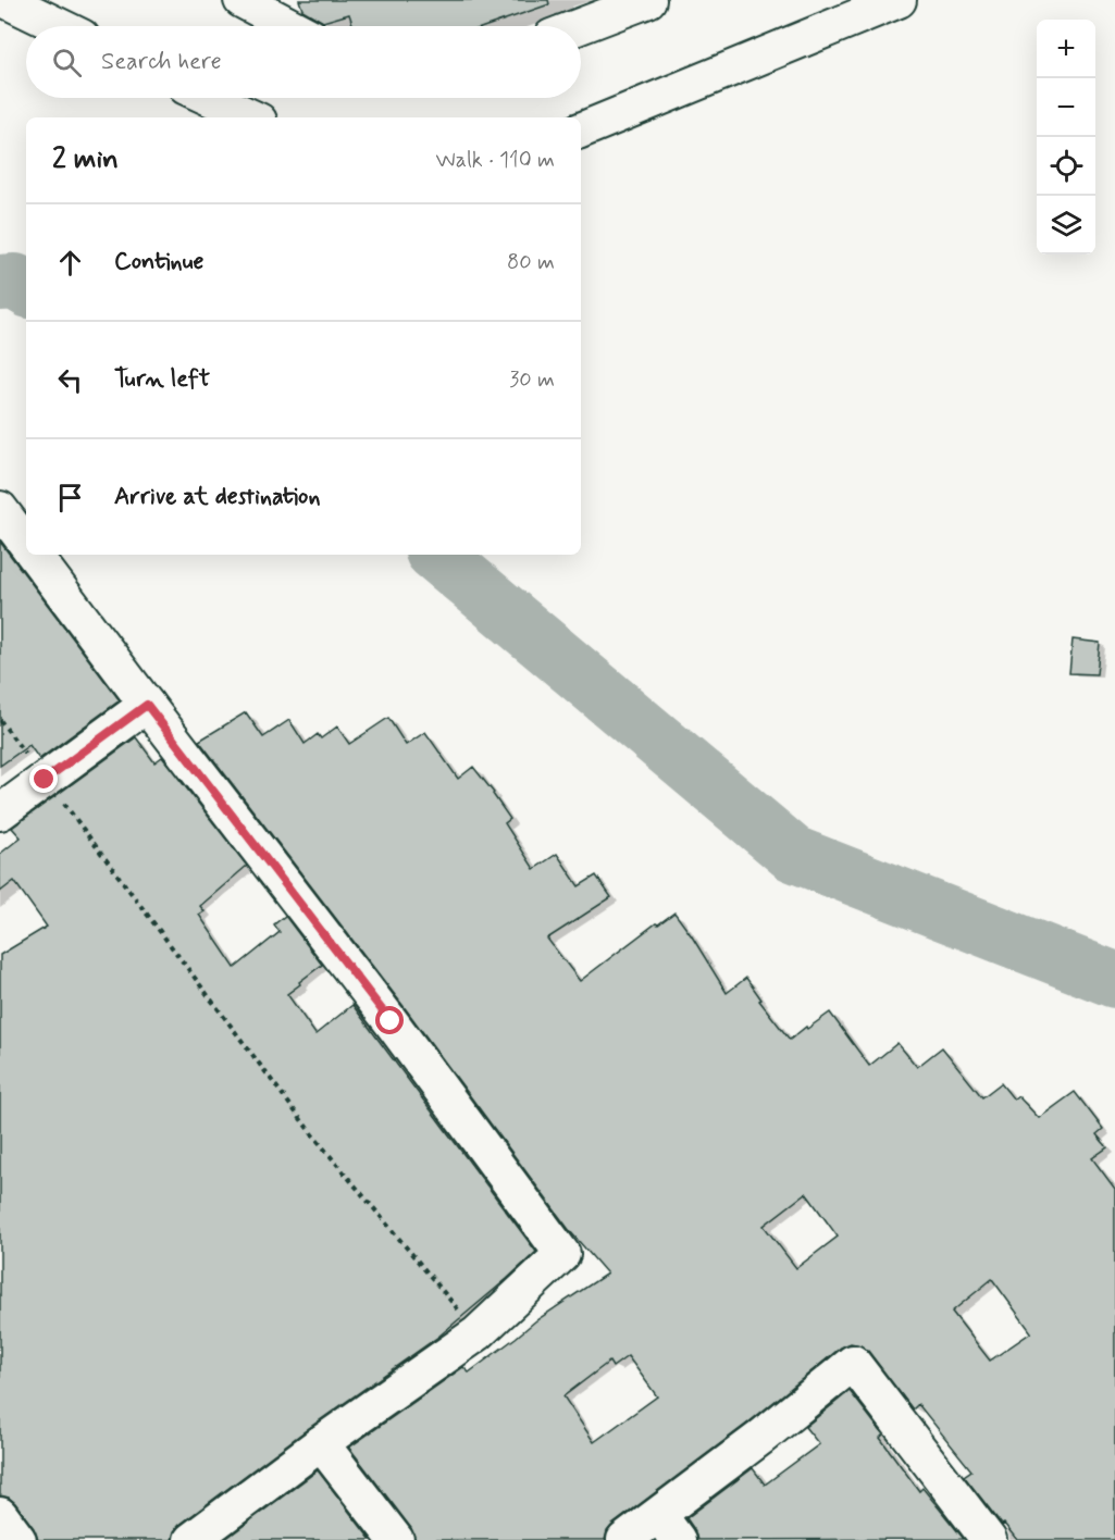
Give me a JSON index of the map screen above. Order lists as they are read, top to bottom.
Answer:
{
  "page": {
    "map_buttons": ["+", "−"],
    "search": "Search here",
    "heading": ["2 min", "Walk · 110 m"],
    "list": [
      ["Continue", "80 m"],
      ["Turn left", "30 m"],
      "Arrive at destination"
    ]
  }
}
